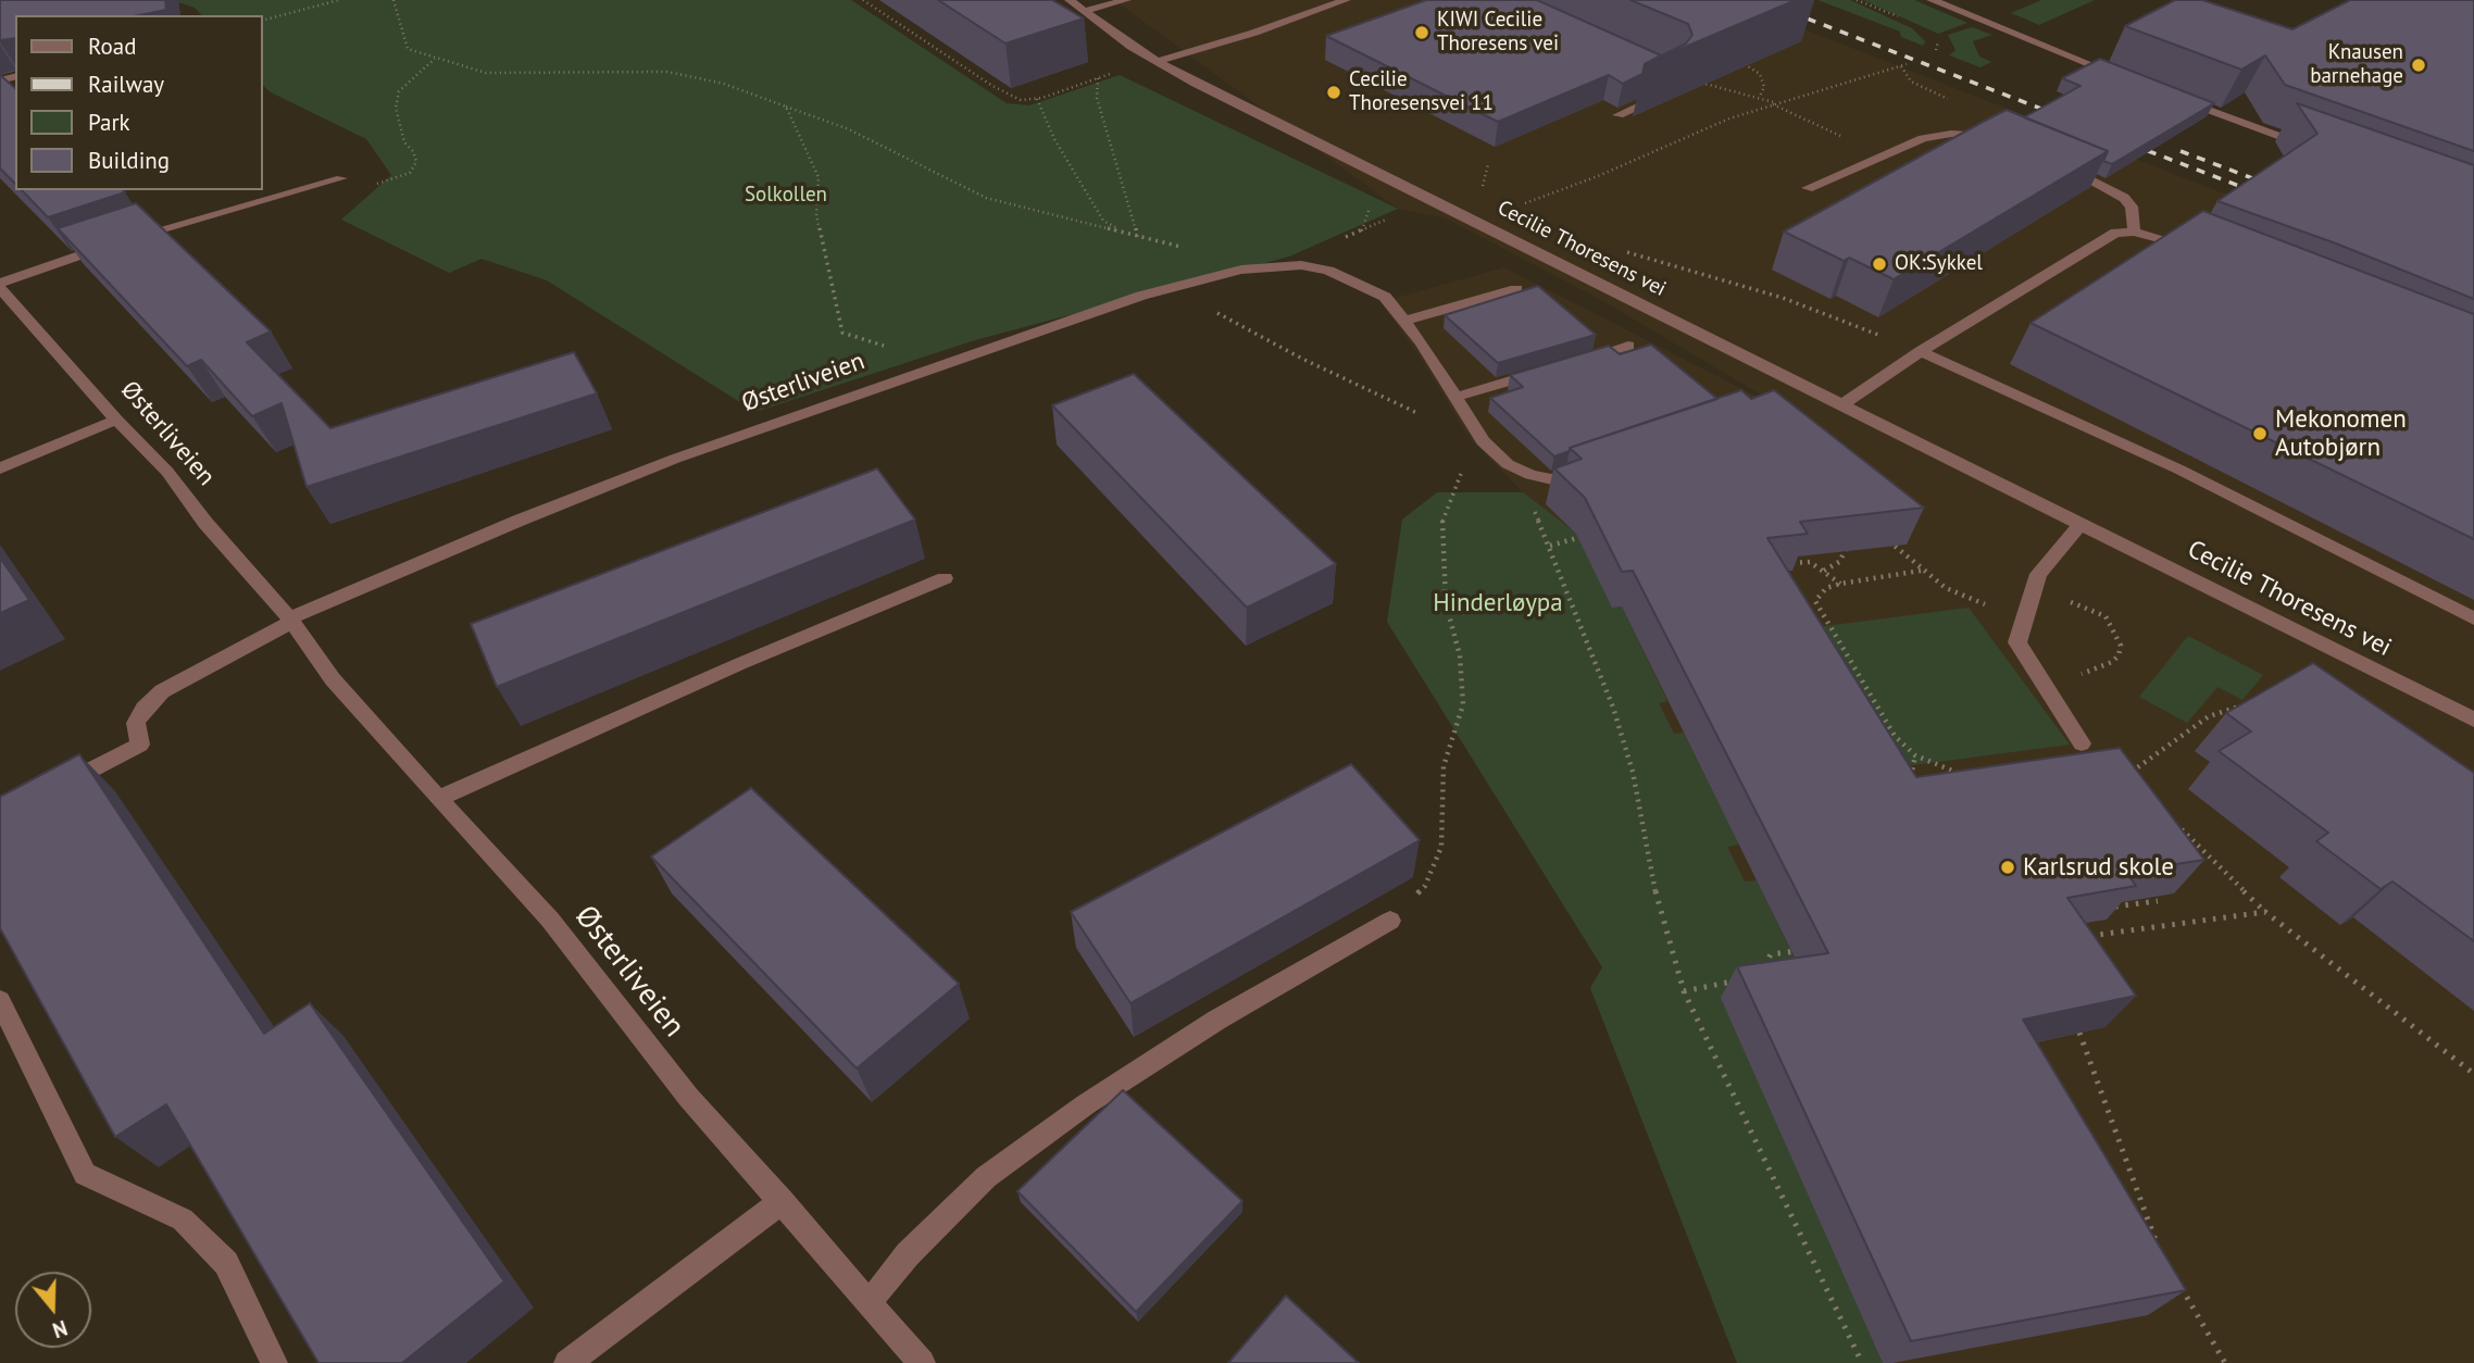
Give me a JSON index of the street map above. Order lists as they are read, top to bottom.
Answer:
{
  "streets": {
    "street": ["Cecilie Thoresens vei", "Østerliveien"]
  },
  "parks": ["Solkollen", "Hinderløypa"],
  "places": [
    "KIWI Cecilie Thoresens vei",
    "Knausen barnehage",
    "Cecilie Thoresensvei 11",
    "OK:Sykkel",
    "Mekonomen Autobjørn",
    "Karlsrud skole"
  ],
  "legend": [
    "Road",
    "Railway",
    "Park",
    "Building"
  ],
  "north": "bottom"
}
